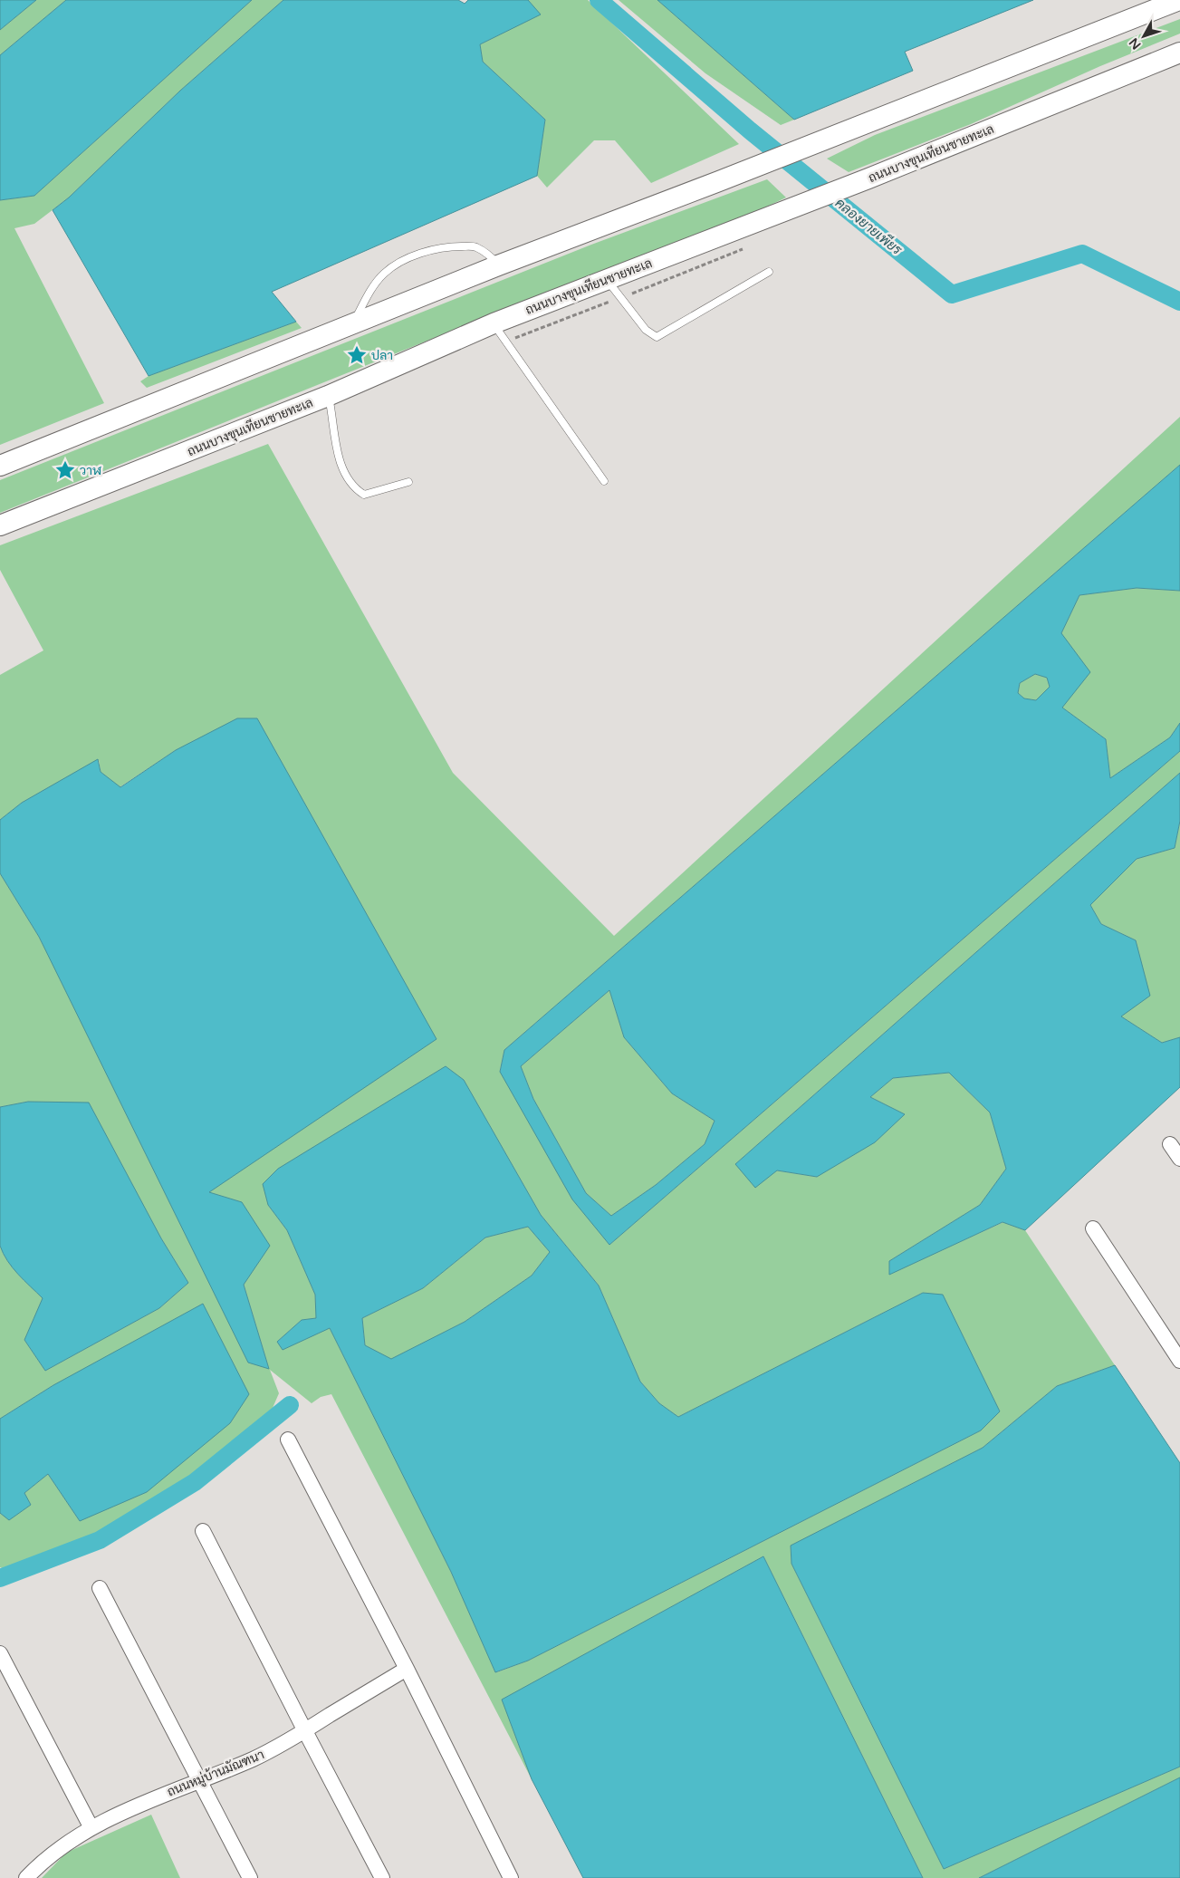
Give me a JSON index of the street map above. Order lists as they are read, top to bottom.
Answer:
{
  "streets": {
    "main road": ["ถนนบางขุนเทียนชายทะเล"],
    "street": ["ถนนหมู่บ้านมัณฑนา"]
  },
  "water": ["คลองยายเพียร"],
  "places": {
    "place": ["ปลา", "วาฬ"]
  },
  "north": "bottom left"
}
